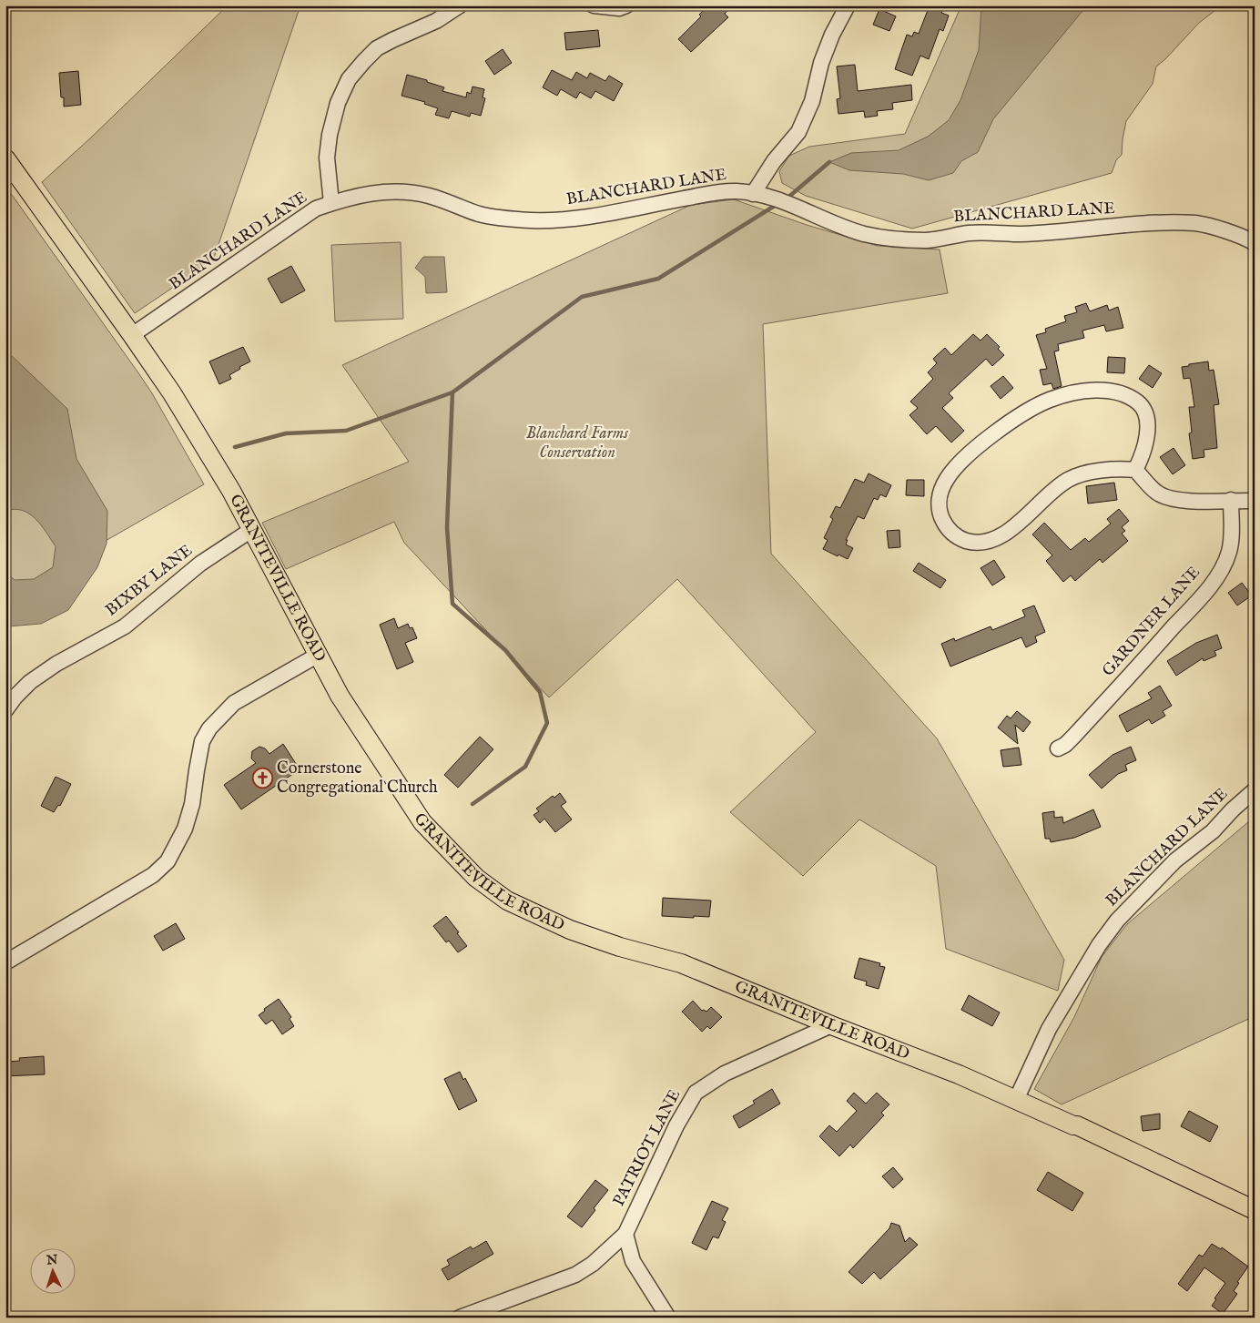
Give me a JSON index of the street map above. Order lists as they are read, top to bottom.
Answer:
{
  "streets": {
    "main road": ["GRANITEVILLE ROAD"],
    "street": [
      "BLANCHARD LANE",
      "BIXBY LANE",
      "GARDNER LANE",
      "PATRIOT LANE"
    ]
  },
  "crossings": [
    ["BLANCHARD LANE", "GRANITEVILLE ROAD"],
    ["GRANITEVILLE ROAD", "BIXBY LANE"],
    ["GRANITEVILLE ROAD", "PATRIOT LANE"]
  ],
  "parks": ["Blanchard Farms Conservation"],
  "places": {
    "church": ["Cornerstone Congregational Church"]
  },
  "north": "top"
}
